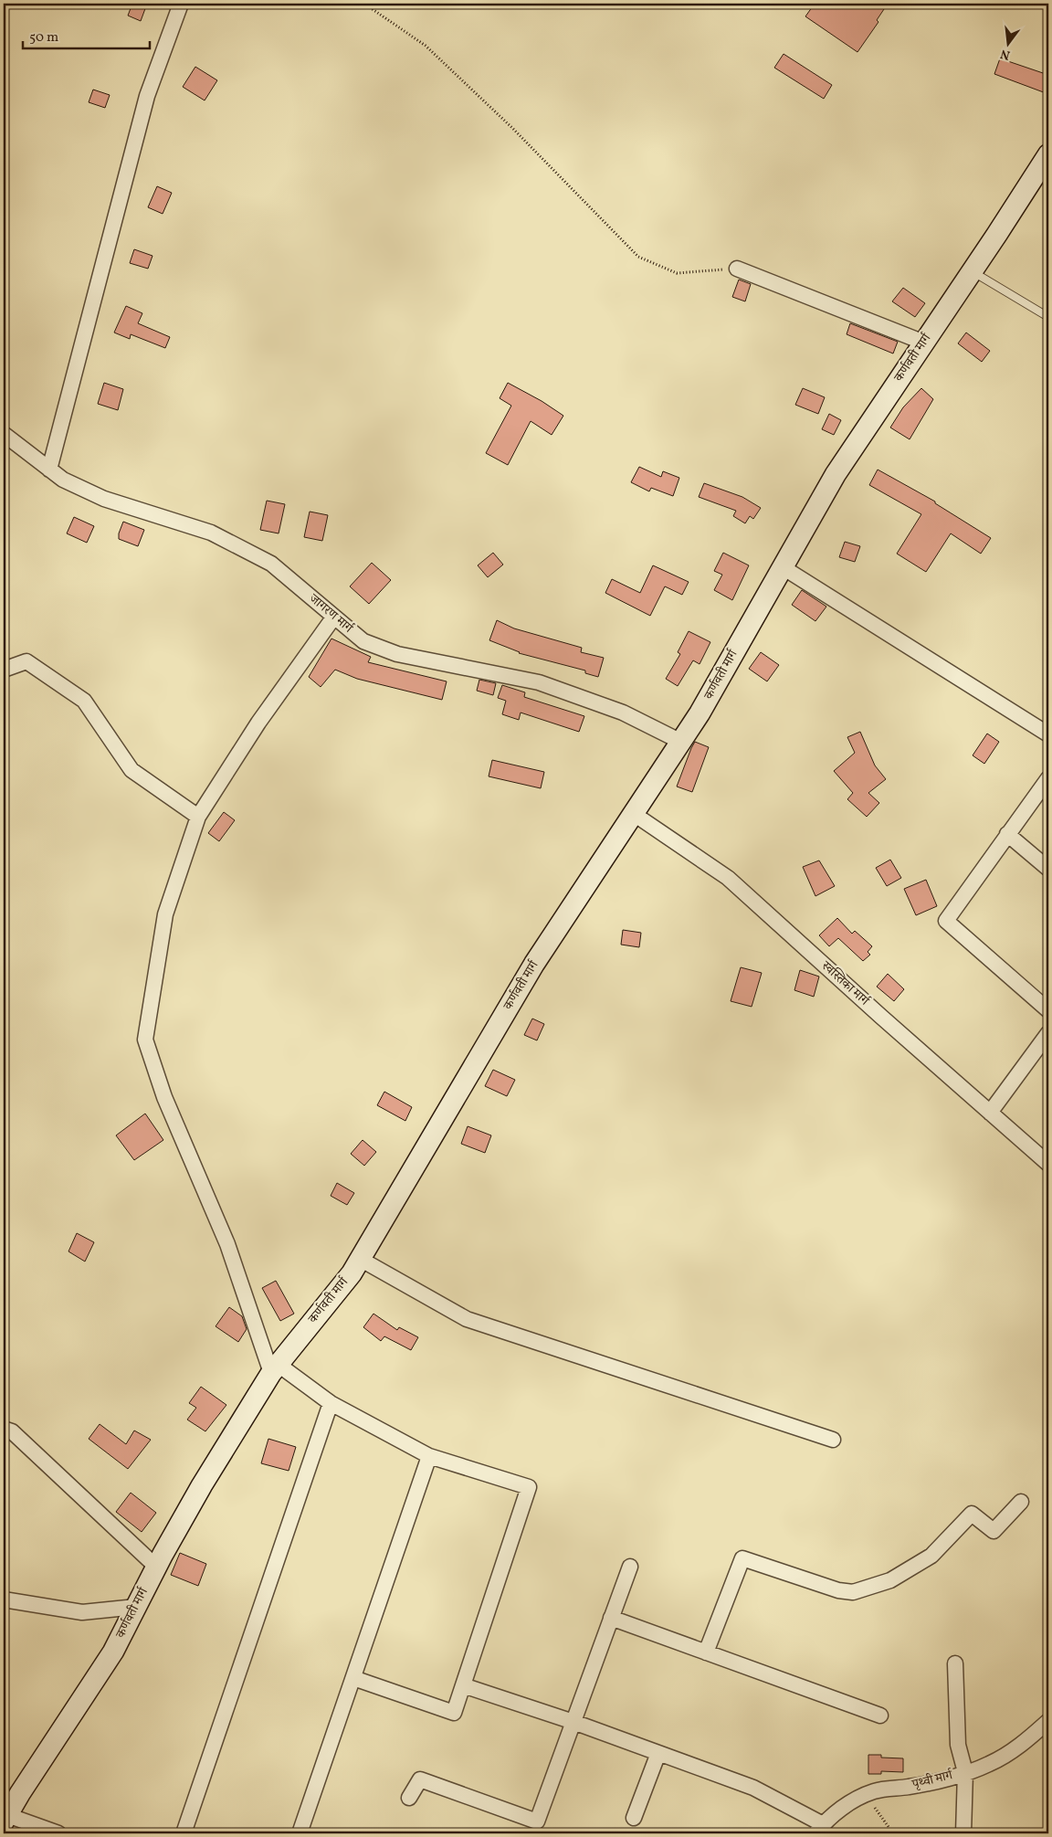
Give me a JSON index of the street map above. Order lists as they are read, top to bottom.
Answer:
{
  "streets": {
    "main road": ["कर्णवती मार्ग"],
    "street": ["जागरण मार्ग", "स्वस्तिका मार्ग", "पृथ्वी मार्ग"]
  },
  "crossings": [
    ["कर्णवती मार्ग", "जागरण मार्ग"],
    ["कर्णवती मार्ग", "स्वस्तिका मार्ग"]
  ],
  "scale_bar": "50 m",
  "north": "bottom"
}
